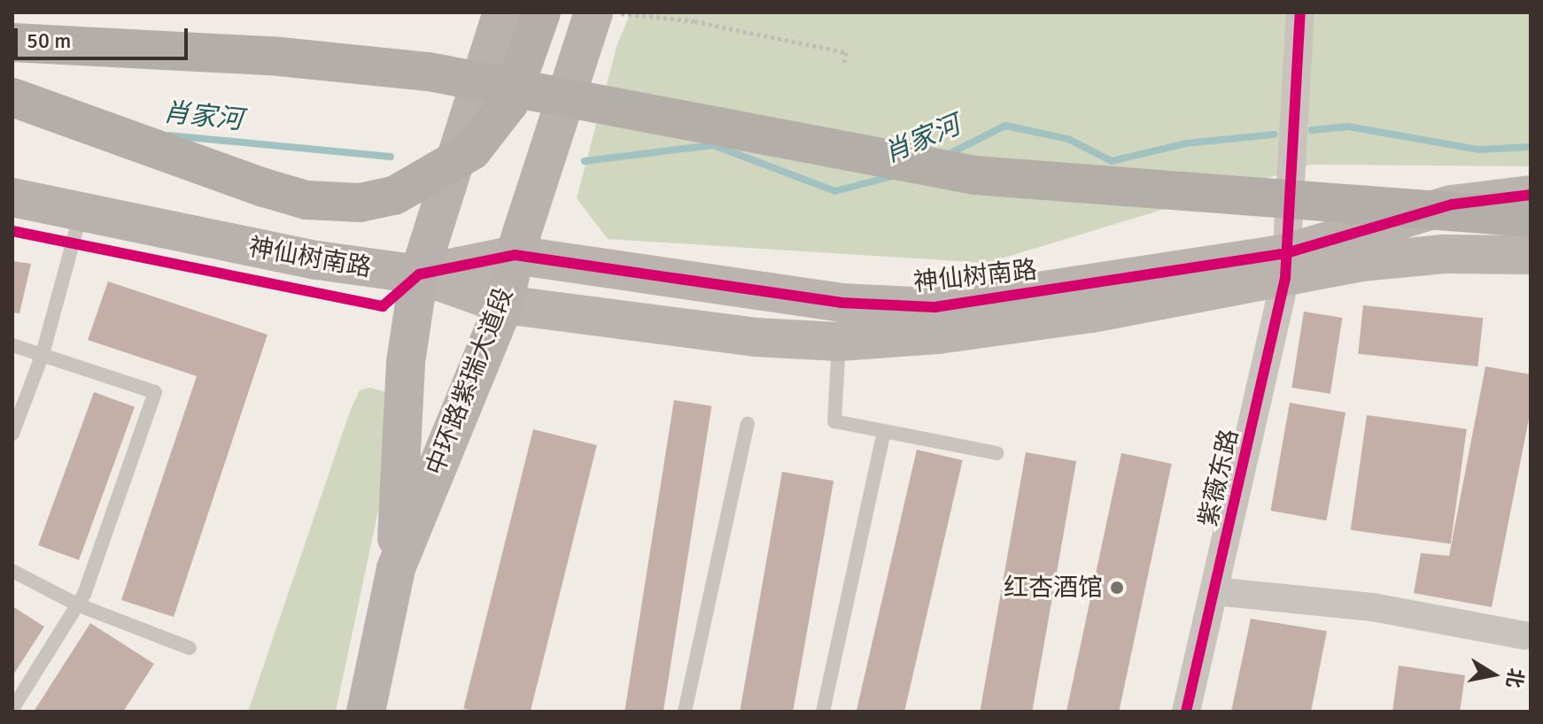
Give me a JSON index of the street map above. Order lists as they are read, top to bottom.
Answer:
{
  "streets": {
    "main road": ["神仙树南路", "中环路紫瑞大道段"],
    "street": ["紫薇东路"]
  },
  "crossings": [
    ["神仙树南路", "中环路紫瑞大道段"],
    ["神仙树南路", "紫薇东路"]
  ],
  "water": ["肖家河"],
  "places": ["红杏酒馆"],
  "scale_bar": "50 m",
  "north": "right"
}
